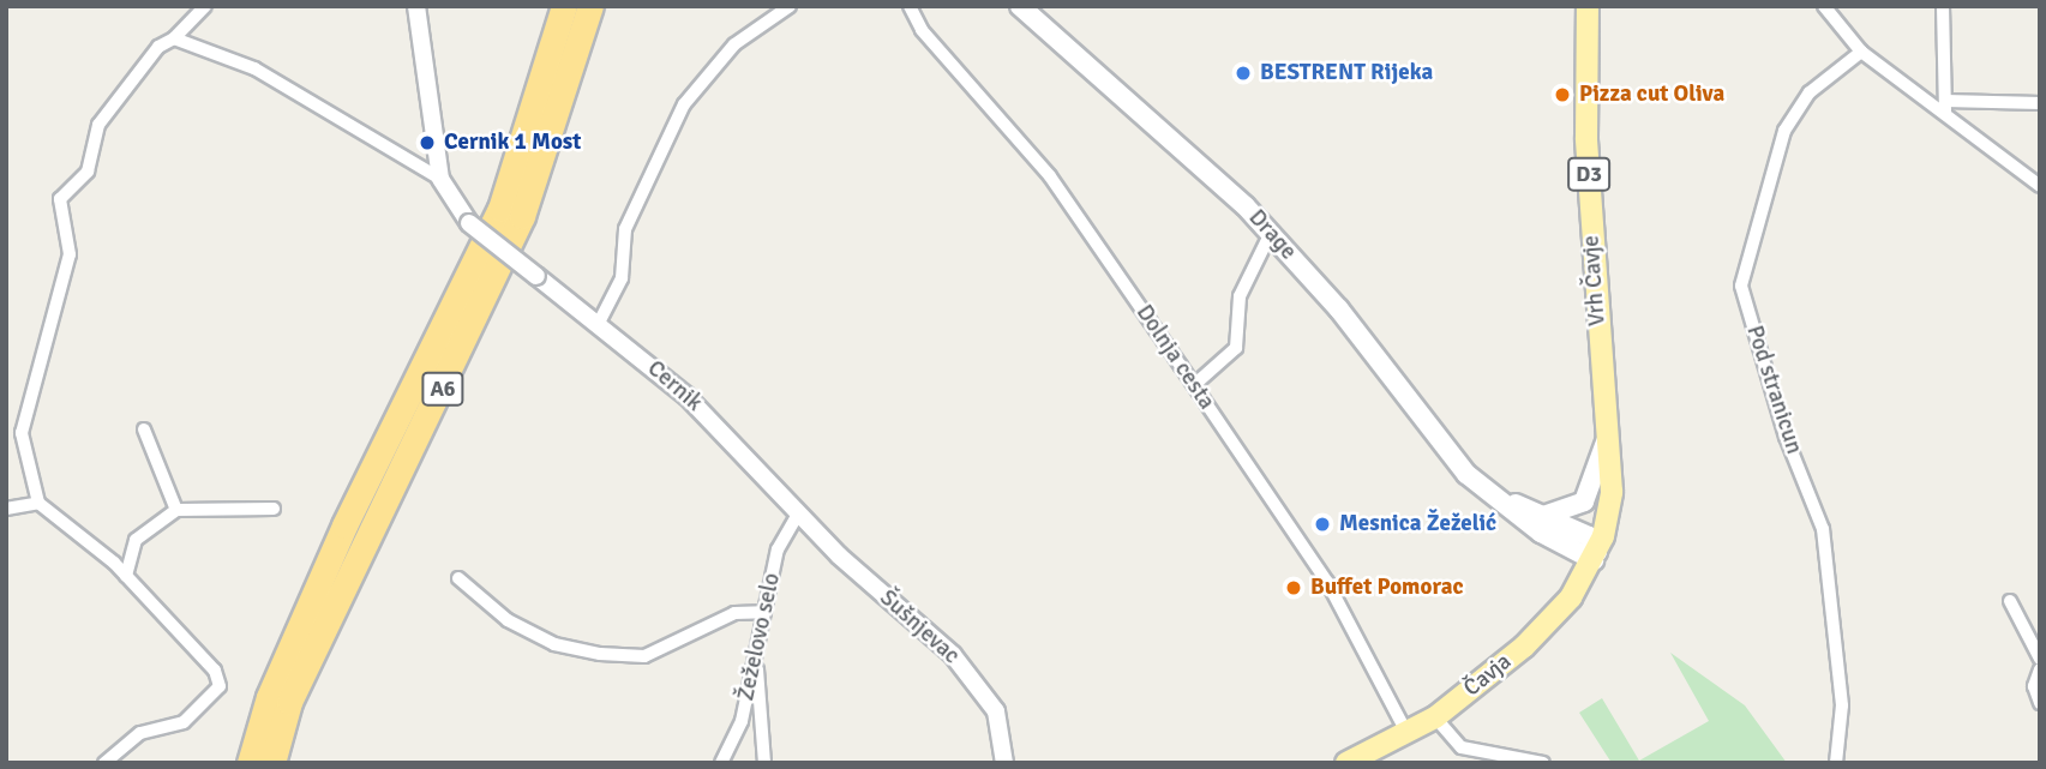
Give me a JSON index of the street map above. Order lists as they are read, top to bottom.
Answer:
{
  "streets": {
    "highway": ["A6"],
    "main road": [
      "D3",
      "Drage",
      "Vrh Čavje",
      "Čavja"
    ],
    "street": [
      "Dolnja cesta",
      "Cernik",
      "Pod stranicun",
      "Šušnjevac",
      "Žeželovo selo"
    ]
  },
  "crossings": [
    ["Drage", "Vrh Čavje"],
    ["Drage", "Čavja"],
    ["Vrh Čavje", "Čavja"],
    ["Dolnja cesta", "Čavja"],
    ["Cernik", "Šušnjevac"],
    ["Cernik", "Žeželovo selo"],
    ["Šušnjevac", "Žeželovo selo"]
  ],
  "places": [
    "BESTRENT Rijeka",
    "Pizza cut Oliva",
    "Cernik 1 Most",
    "Mesnica Žeželić",
    "Buffet Pomorac"
  ]
}
